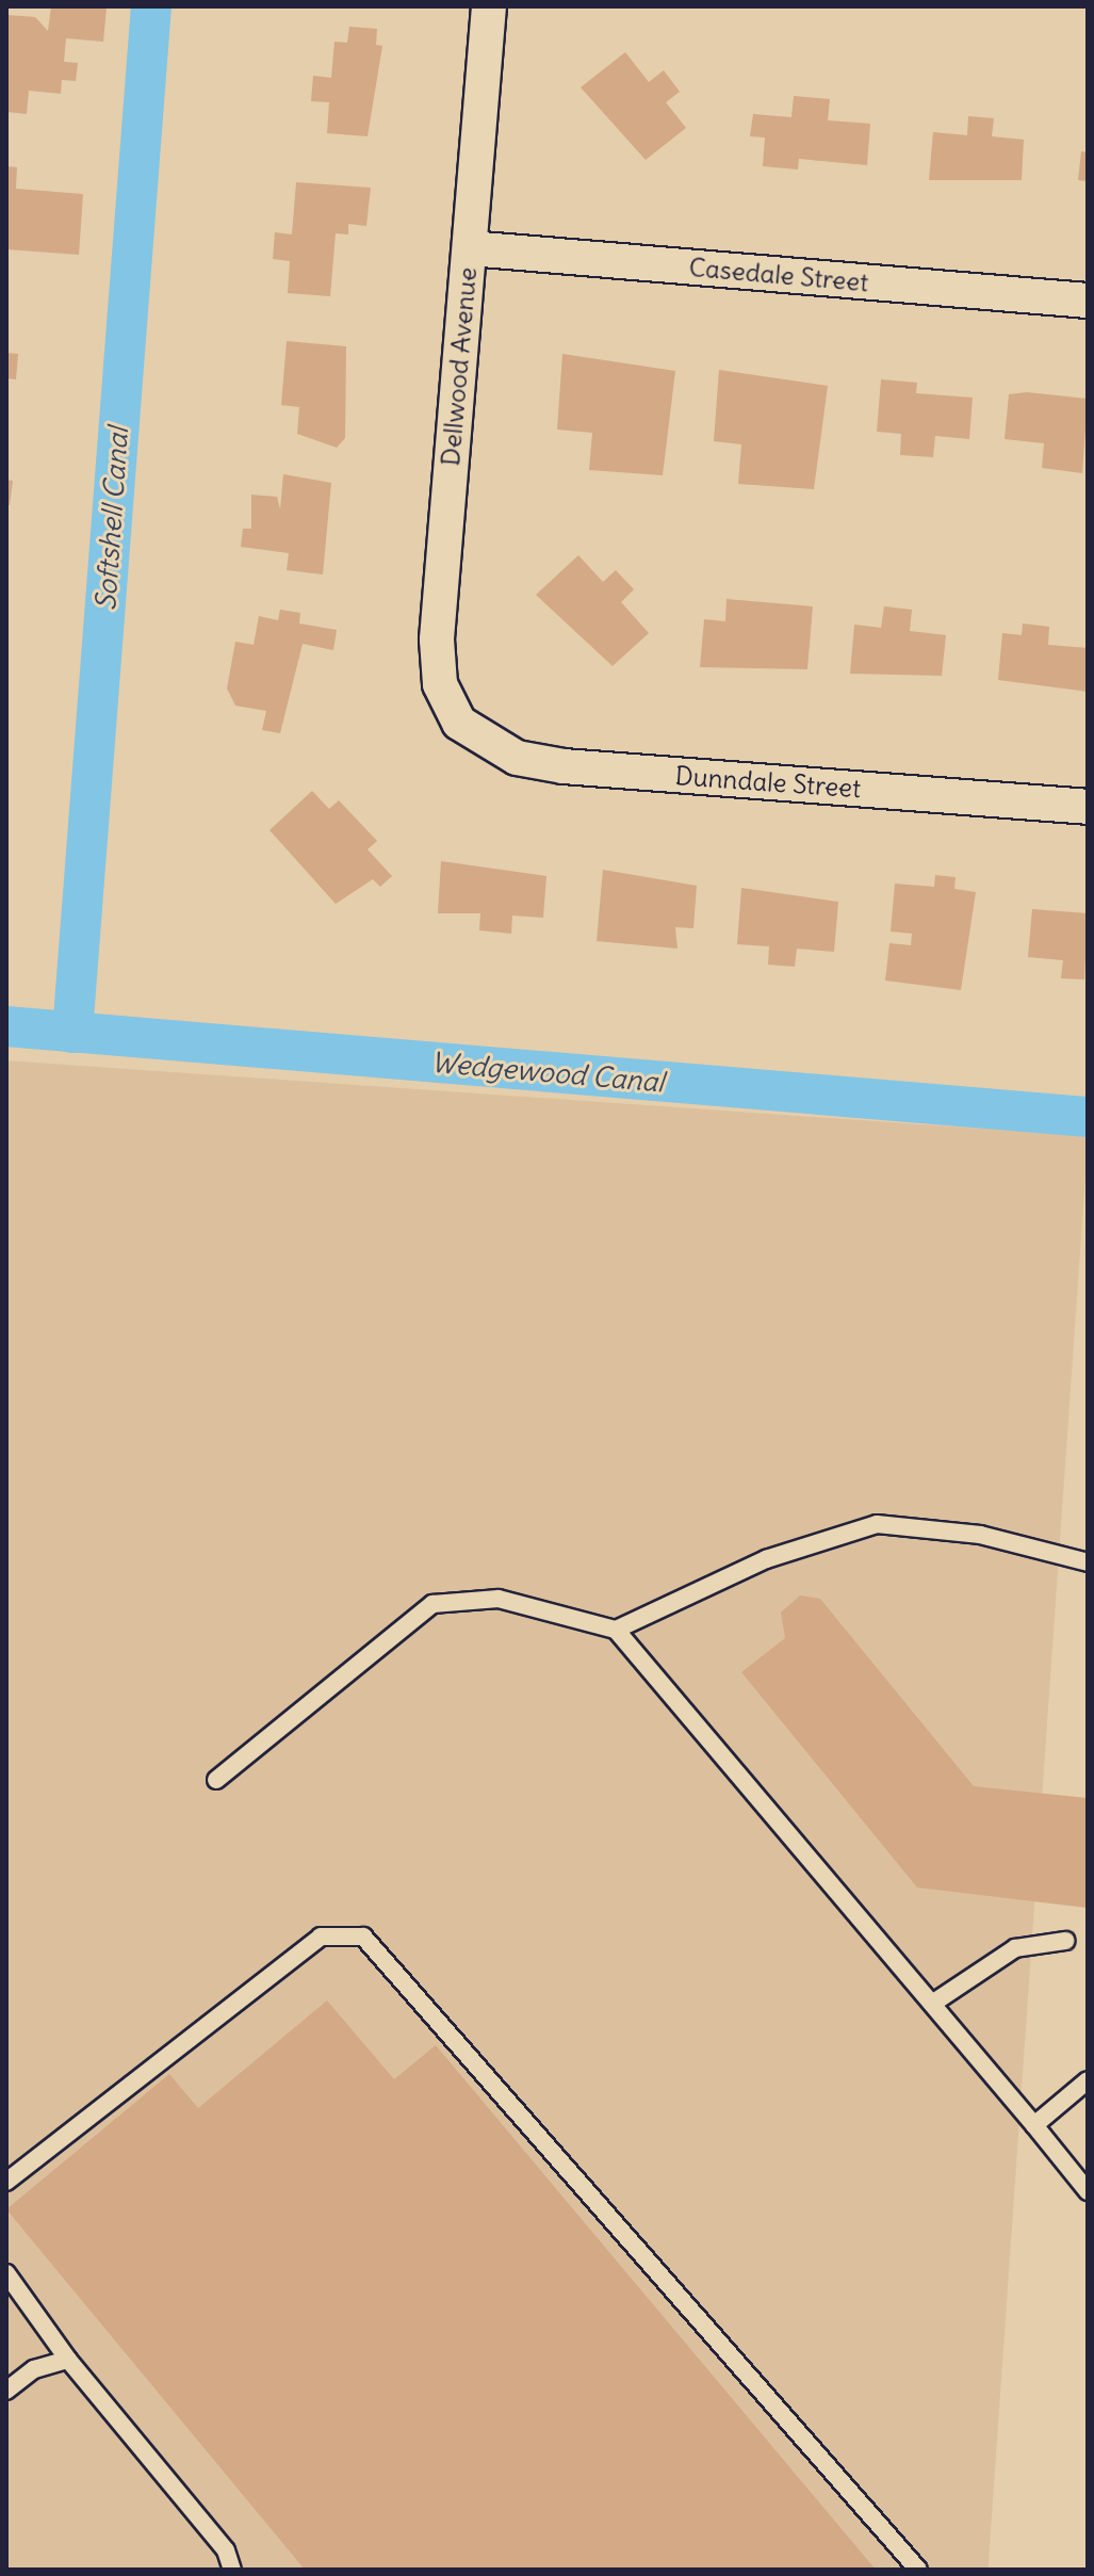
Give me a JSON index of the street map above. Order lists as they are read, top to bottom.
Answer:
{
  "streets": {
    "street": ["Casedale Street", "Dellwood Avenue", "Dunndale Street"]
  },
  "crossings": [
    ["Casedale Street", "Dellwood Avenue"],
    ["Dellwood Avenue", "Dunndale Street"]
  ],
  "water": ["Softshell Canal", "Wedgewood Canal"]
}
